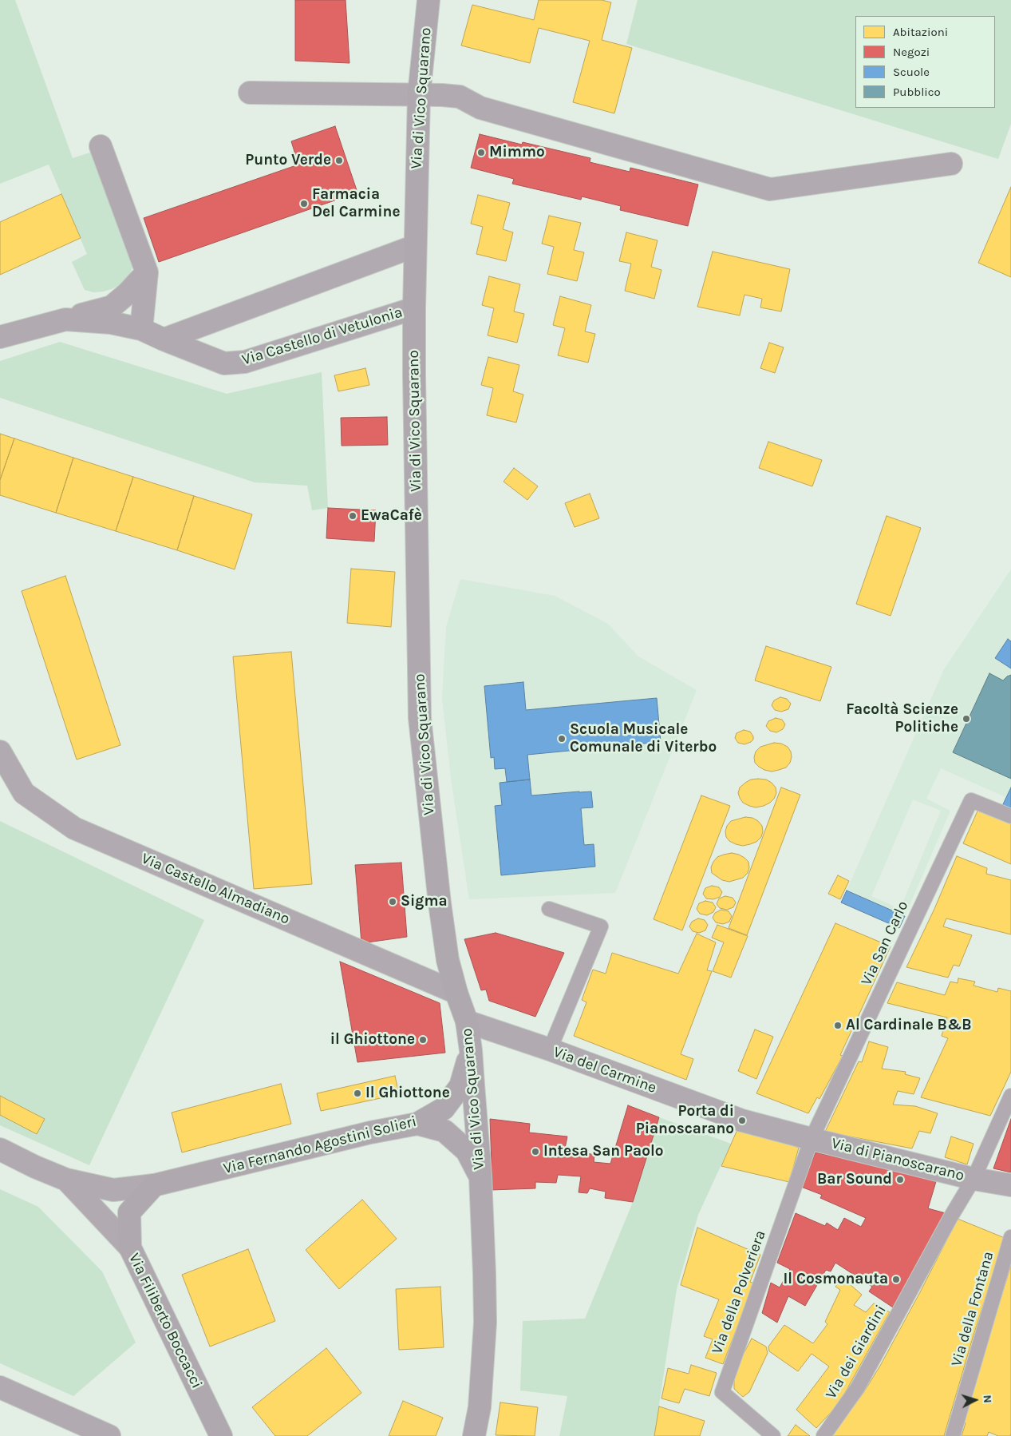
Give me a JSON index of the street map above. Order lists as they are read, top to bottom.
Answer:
{
  "streets": {
    "main road": ["Via di Vico Squarano", "Via Fernando Agostini Solieri", "Via Filiberto Boccacci"],
    "street": [
      "Via Castello di Vetulonia",
      "Via Castello Almadiano",
      "Via del Carmine",
      "Via di Pianoscarano"
    ],
    "lane": [
      "Via San Carlo",
      "Via della Polveriera",
      "Via della Fontana",
      "Via dei Giardini"
    ]
  },
  "crossings": [
    ["Via di Vico Squarano", "Via Castello di Vetulonia"],
    ["Via di Vico Squarano", "Via Castello Almadiano"],
    ["Via di Vico Squarano", "Via del Carmine"],
    ["Via di Vico Squarano", "Via Fernando Agostini Solieri"],
    ["Via San Carlo", "Via di Pianoscarano"],
    ["Via San Carlo", "Via della Polveriera"],
    ["Via del Carmine", "Via di Pianoscarano"],
    ["Via Fernando Agostini Solieri", "Via Filiberto Boccacci"],
    ["Via di Pianoscarano", "Via della Polveriera"],
    ["Via di Pianoscarano", "Via dei Giardini"]
  ],
  "places": [
    "Mimmo",
    "Punto Verde",
    "Farmacia Del Carmine",
    "EwaCafè",
    "Facoltà Scienze Politiche",
    "Scuola Musicale Comunale di Viterbo",
    "Sigma",
    "Al Cardinale B&B",
    "il Ghiottone",
    "Il Ghiottone",
    "Porta di Pianoscarano",
    "Intesa San Paolo",
    "Bar Sound",
    "Il Cosmonauta"
  ],
  "legend": [
    "Abitazioni",
    "Negozi",
    "Scuole",
    "Pubblico"
  ],
  "north": "right"
}
